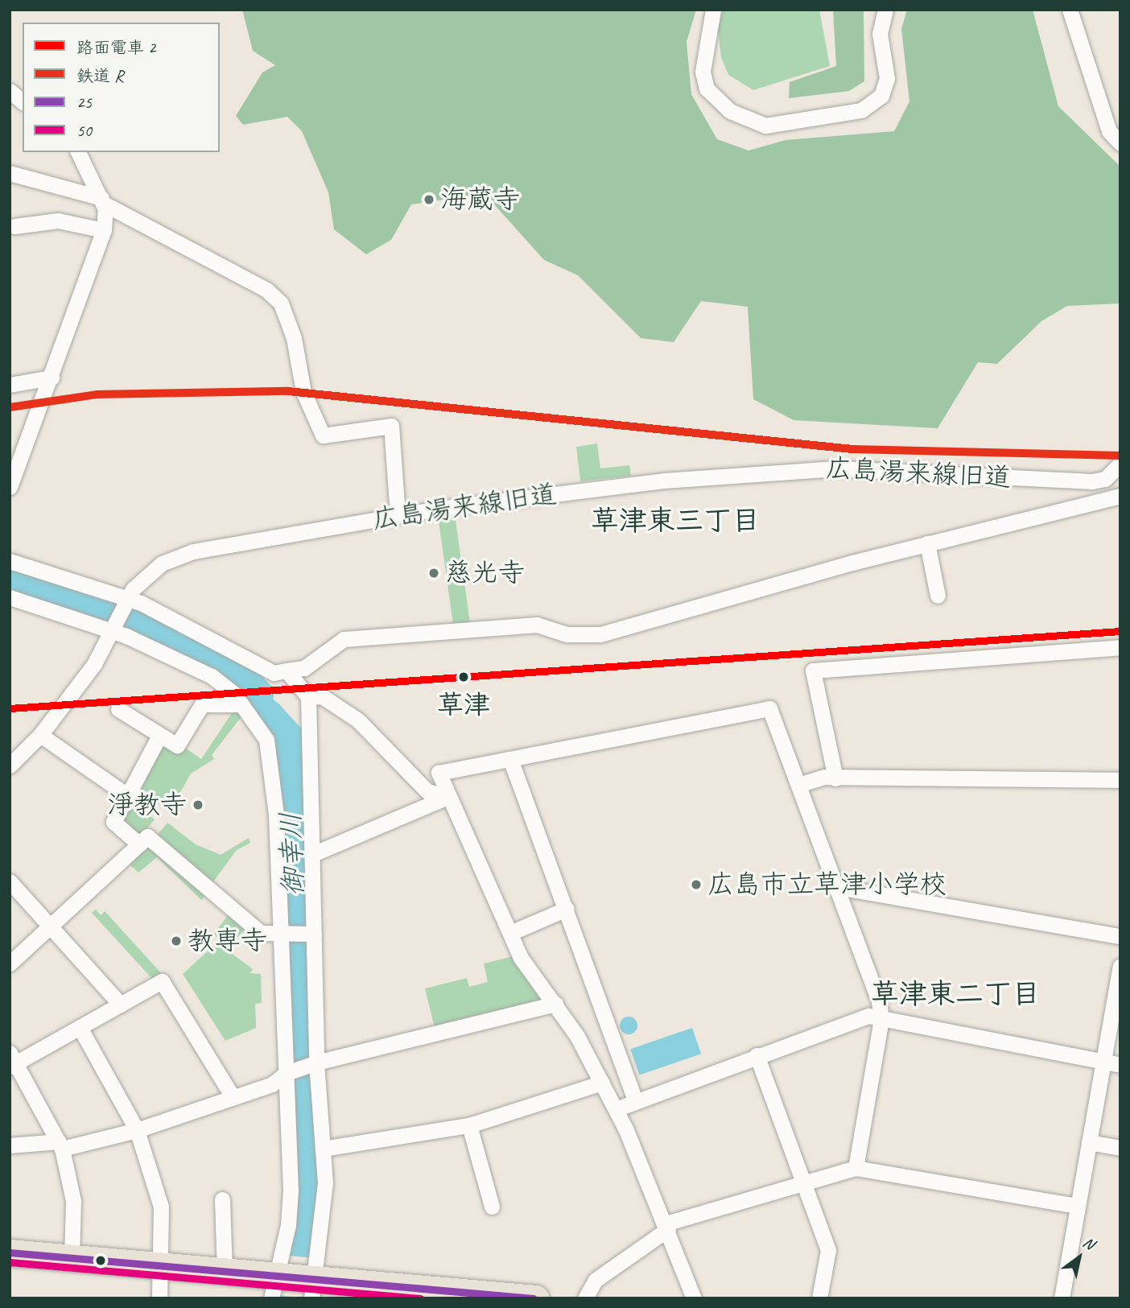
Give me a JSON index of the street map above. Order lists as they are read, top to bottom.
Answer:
{
  "streets": {
    "street": ["広島湯来線旧道"]
  },
  "districts": ["草津東三丁目", "草津東二丁目"],
  "water": ["御幸川"],
  "places": [
    "海蔵寺",
    "慈光寺",
    "草津",
    "淨教寺",
    "広島市立草津小学校",
    "教専寺"
  ],
  "lines": [
    "rail line R",
    "tram line 2",
    "transit line 25",
    "transit line 50"
  ],
  "legend": [
    "路面電車 2",
    "鉄道 R",
    "25",
    "50"
  ],
  "north": "top right"
}
